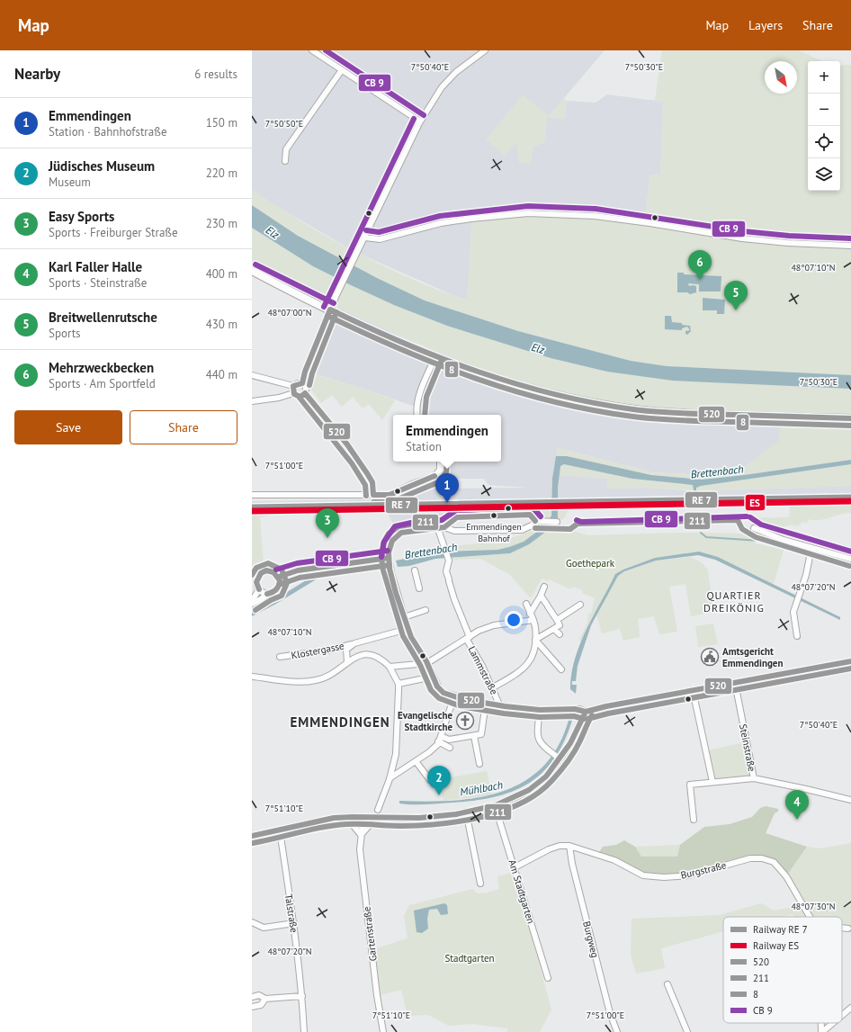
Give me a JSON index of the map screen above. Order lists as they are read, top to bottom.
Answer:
{
  "streets": {
    "street": [
      "Klostergasse",
      "Lammstraße",
      "Steinstraße",
      "Burgstraße",
      "Am Stadtgarten",
      "Talstraße",
      "Gartenstraße",
      "Burgweg"
    ]
  },
  "crossings": [
    ["Klostergasse", "Lammstraße"],
    ["Burgstraße", "Am Stadtgarten"],
    ["Burgstraße", "Burgweg"]
  ],
  "districts": ["QUARTIER DREIKÖNIG", "EMMENDINGEN"],
  "water": ["Elz", "Brettenbach", "Mühlbach"],
  "parks": ["Goethepark", "Stadtgarten"],
  "places": {
    "other": ["Emmendingen Bahnhof"],
    "public building": ["Amtsgericht Emmendingen"],
    "church": ["Evangelische Stadtkirche"]
  },
  "lines": [
    "transit line 520",
    "transit line 8",
    "rail line ES",
    "transit line 211"
  ],
  "legend": [
    "Railway RE 7",
    "Railway ES",
    "520",
    "211",
    "8",
    "CB 9"
  ],
  "north": "bottom right",
  "page": {
    "header": "Map",
    "nav": ["Map", "Layers", "Share"],
    "heading": ["Nearby", "6 results"],
    "map_buttons": ["+", "−"],
    "list": [
      {
        "mark": "1",
        "name": "Emmendingen",
        "note": "Station · Bahnhofstraße",
        "value": "150 m"
      },
      {
        "mark": "2",
        "name": "Jüdisches Museum",
        "note": "Museum",
        "value": "220 m"
      },
      {
        "mark": "3",
        "name": "Easy Sports",
        "note": "Sports · Freiburger Straße",
        "value": "230 m"
      },
      {
        "mark": "4",
        "name": "Karl Faller Halle",
        "note": "Sports · Steinstraße",
        "value": "400 m"
      },
      {
        "mark": "5",
        "name": "Breitwellenrutsche",
        "note": "Sports",
        "value": "430 m"
      },
      {
        "mark": "6",
        "name": "Mehrzweckbecken",
        "note": "Sports · Am Sportfeld",
        "value": "440 m"
      }
    ],
    "pins": [
      "6",
      "5",
      "1",
      "3",
      "2",
      "4"
    ],
    "buttons": ["Save", "Share"],
    "popup": ["Emmendingen", "Station"]
  },
  "coordinates": [
    "7°50'40\"E",
    "7°50'30\"E",
    "7°50'50\"E",
    "48°07'10\"N",
    "48°07'00\"N",
    "7°51'00\"E",
    "48°07'20\"N",
    "7°51'10\"E",
    "48°07'30\"N"
  ]
}
